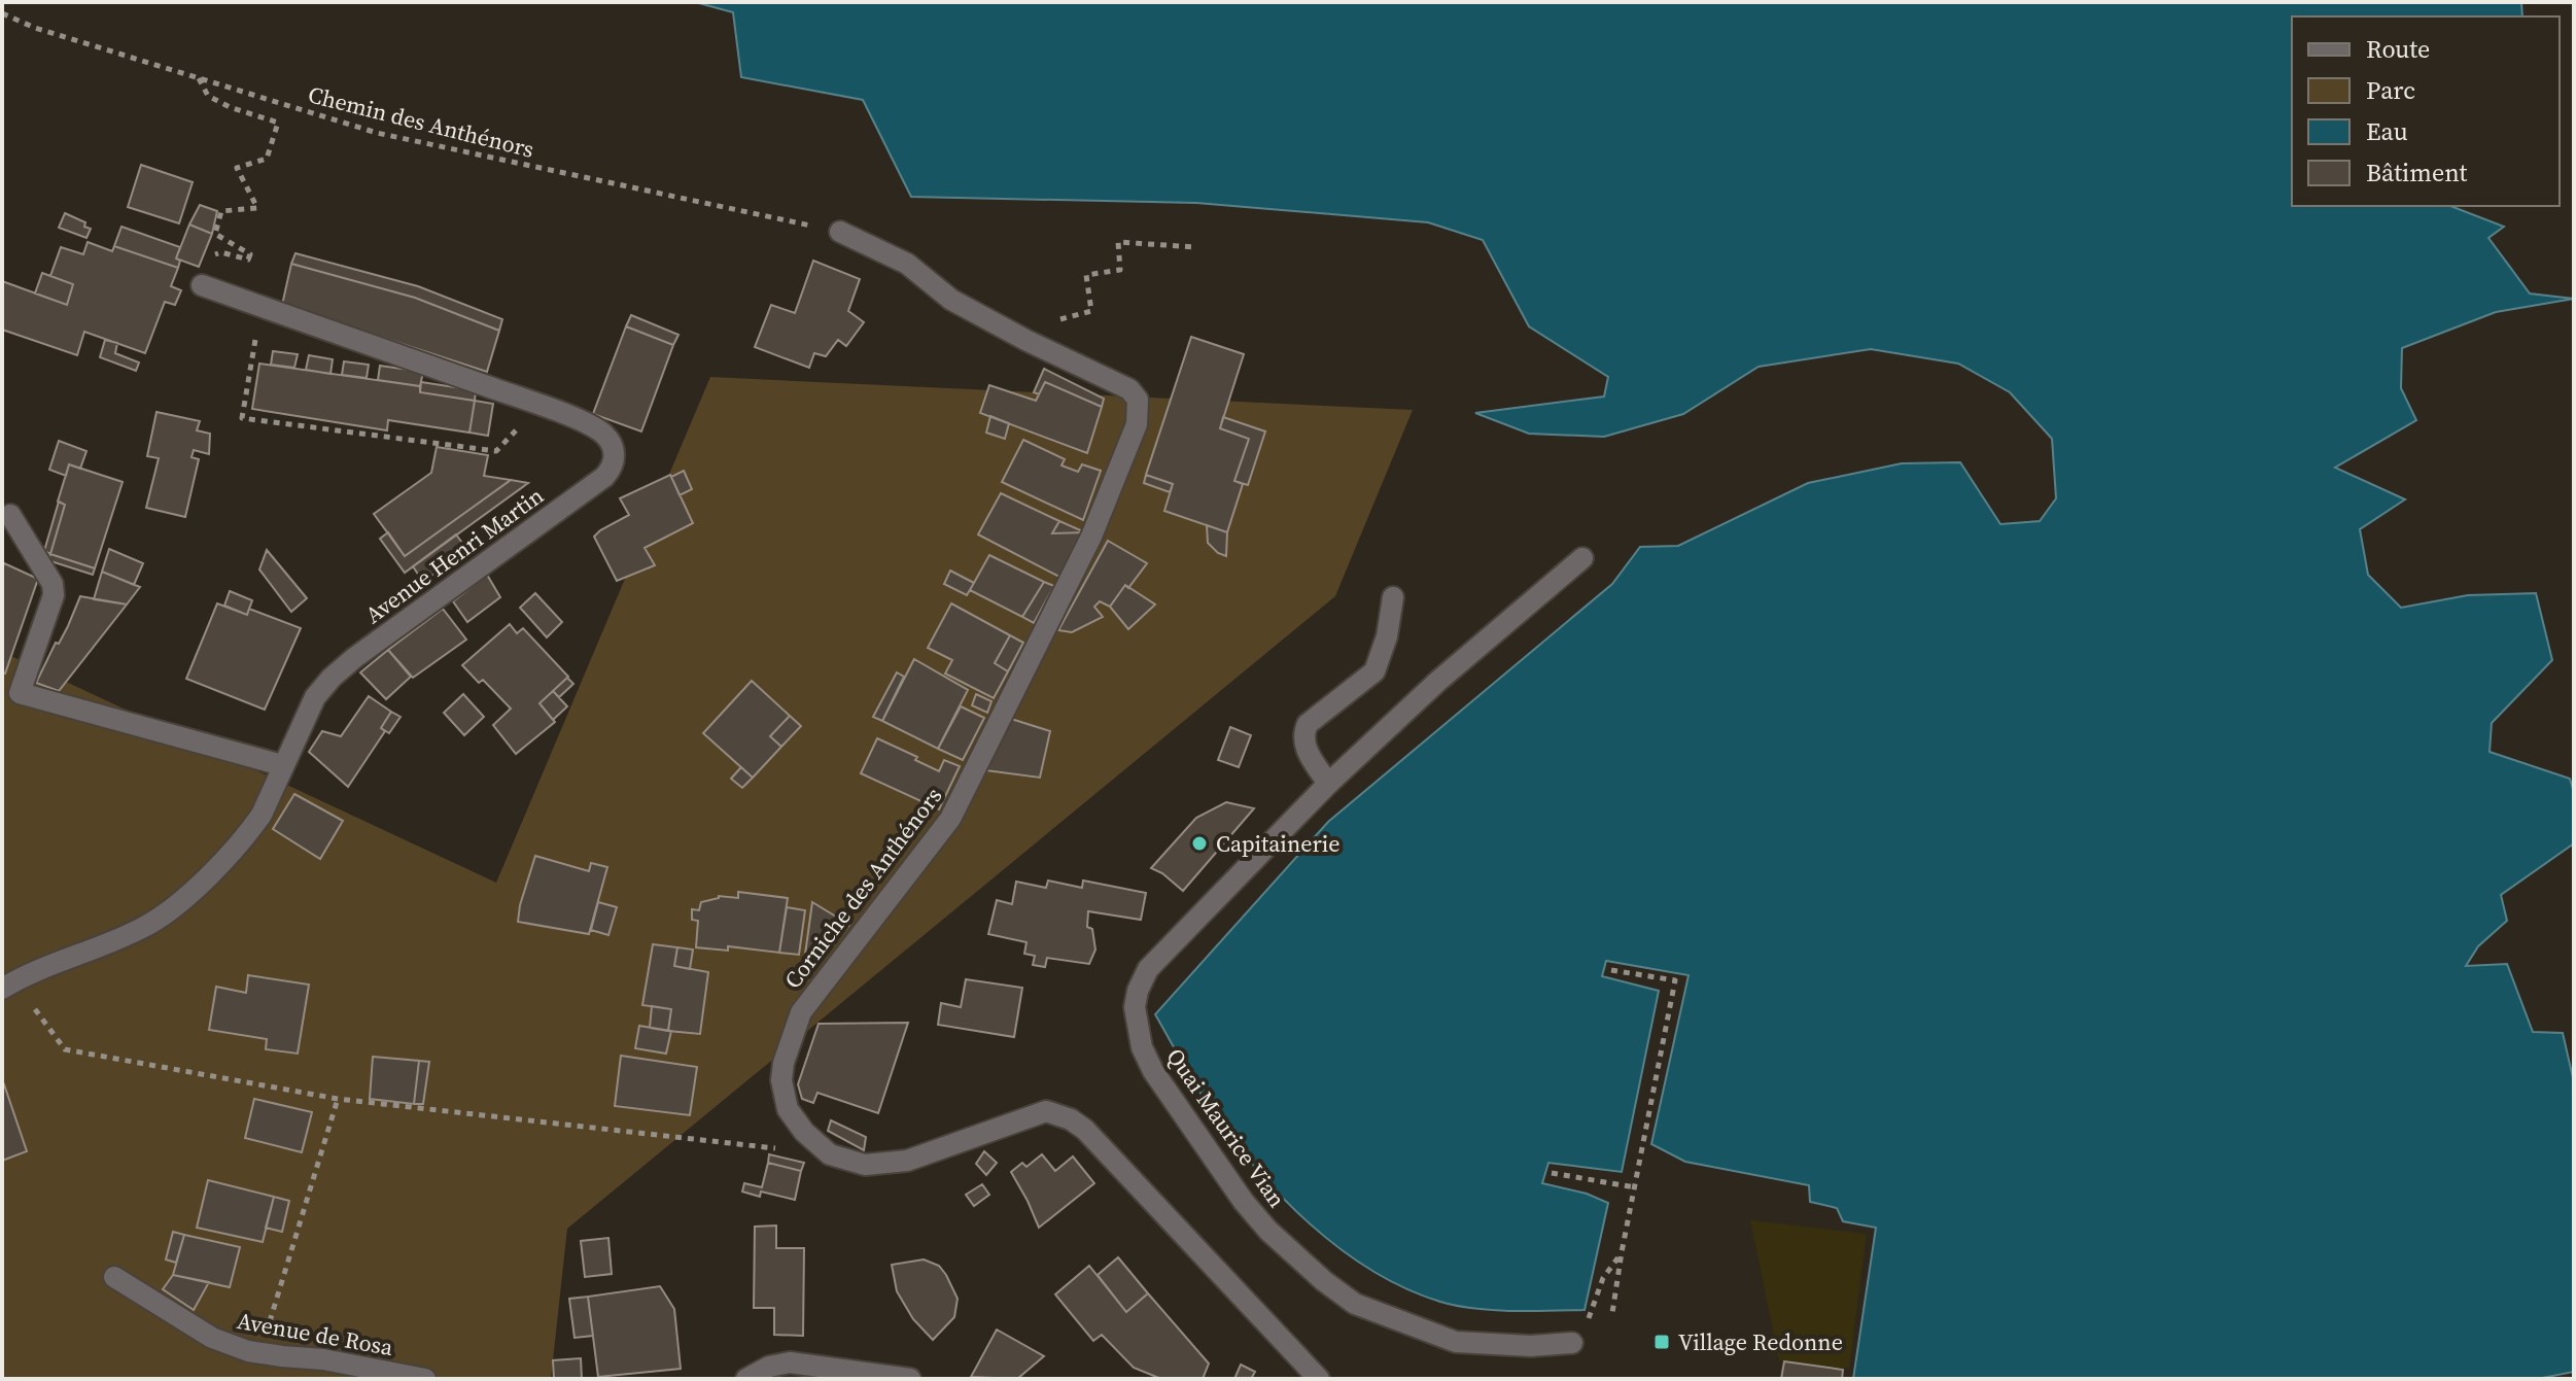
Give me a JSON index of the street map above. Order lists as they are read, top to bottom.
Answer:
{
  "streets": {
    "street": [
      "Avenue Henri Martin",
      "Corniche des Anthénors",
      "Quai Maurice Vian",
      "Avenue de Rosa"
    ],
    "path": ["Chemin des Anthénors"]
  },
  "crossings": [
    ["Chemin des Anthénors", "Corniche des Anthénors"]
  ],
  "places": {
    "other": ["Capitainerie"],
    "transit": ["Village Redonne"]
  },
  "legend": [
    "Route",
    "Parc",
    "Eau",
    "Bâtiment"
  ]
}
